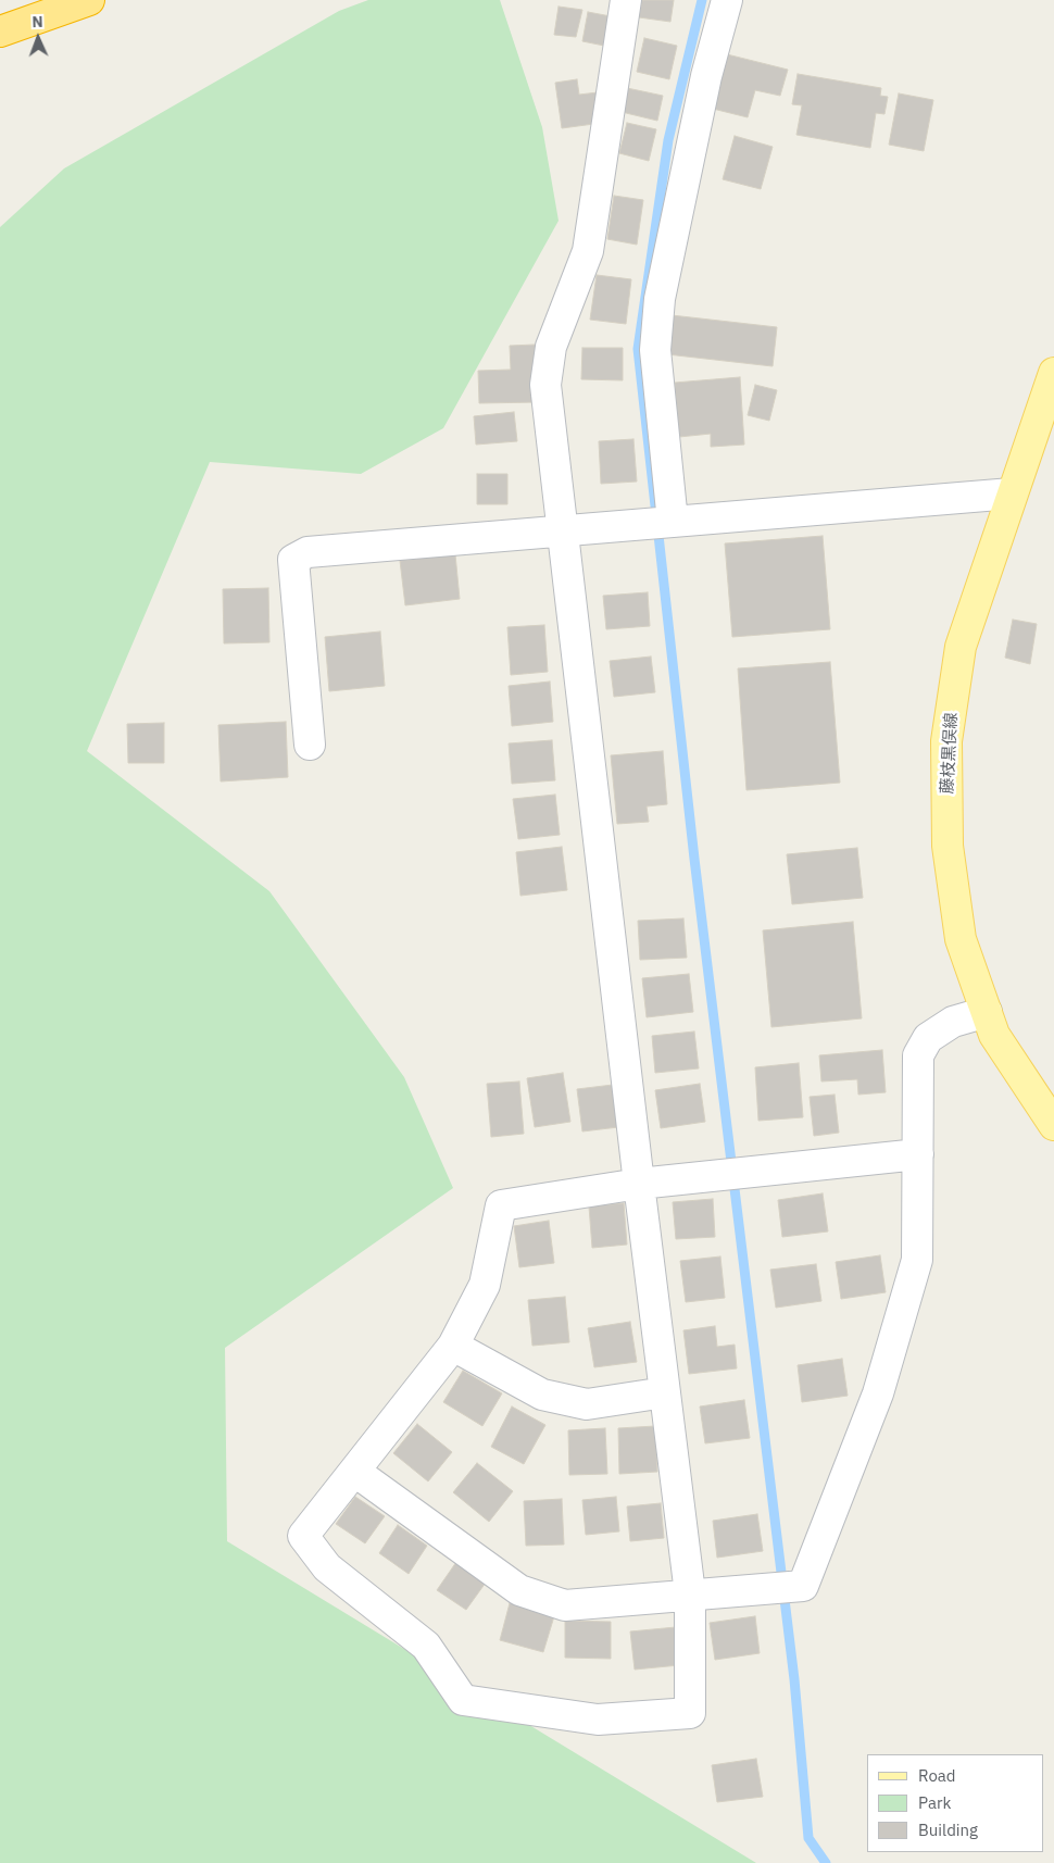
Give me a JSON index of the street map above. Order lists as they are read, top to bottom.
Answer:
{
  "streets": {
    "main road": ["藤枝黒俣線"]
  },
  "legend": ["Road", "Park", "Building"],
  "north": "top"
}
